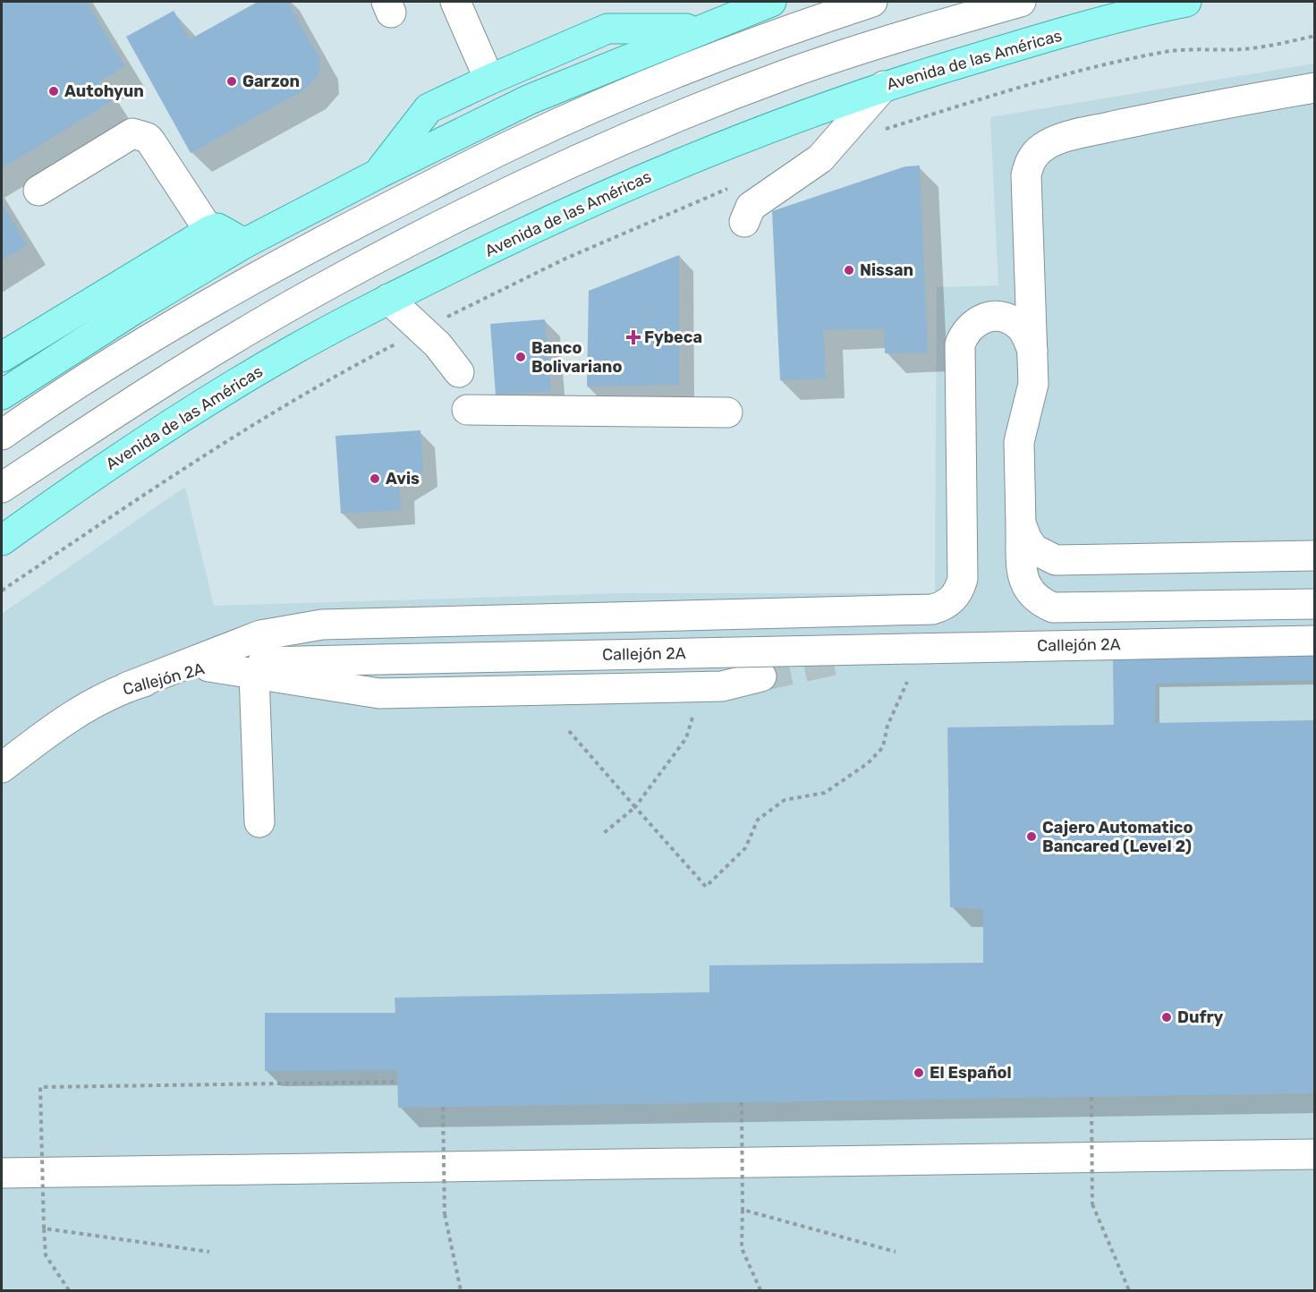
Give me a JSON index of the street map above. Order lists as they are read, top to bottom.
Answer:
{
  "streets": {
    "main road": ["Avenida de las Américas"],
    "street": ["Callejón 2A"]
  },
  "places": {
    "other": [
      "Garzon",
      "Autohyun",
      "Nissan",
      "Banco Bolivariano",
      "Avis",
      "Cajero Automatico Bancared (Level 2)",
      "Dufry",
      "El Español"
    ],
    "health": ["Fybeca"]
  }
}
